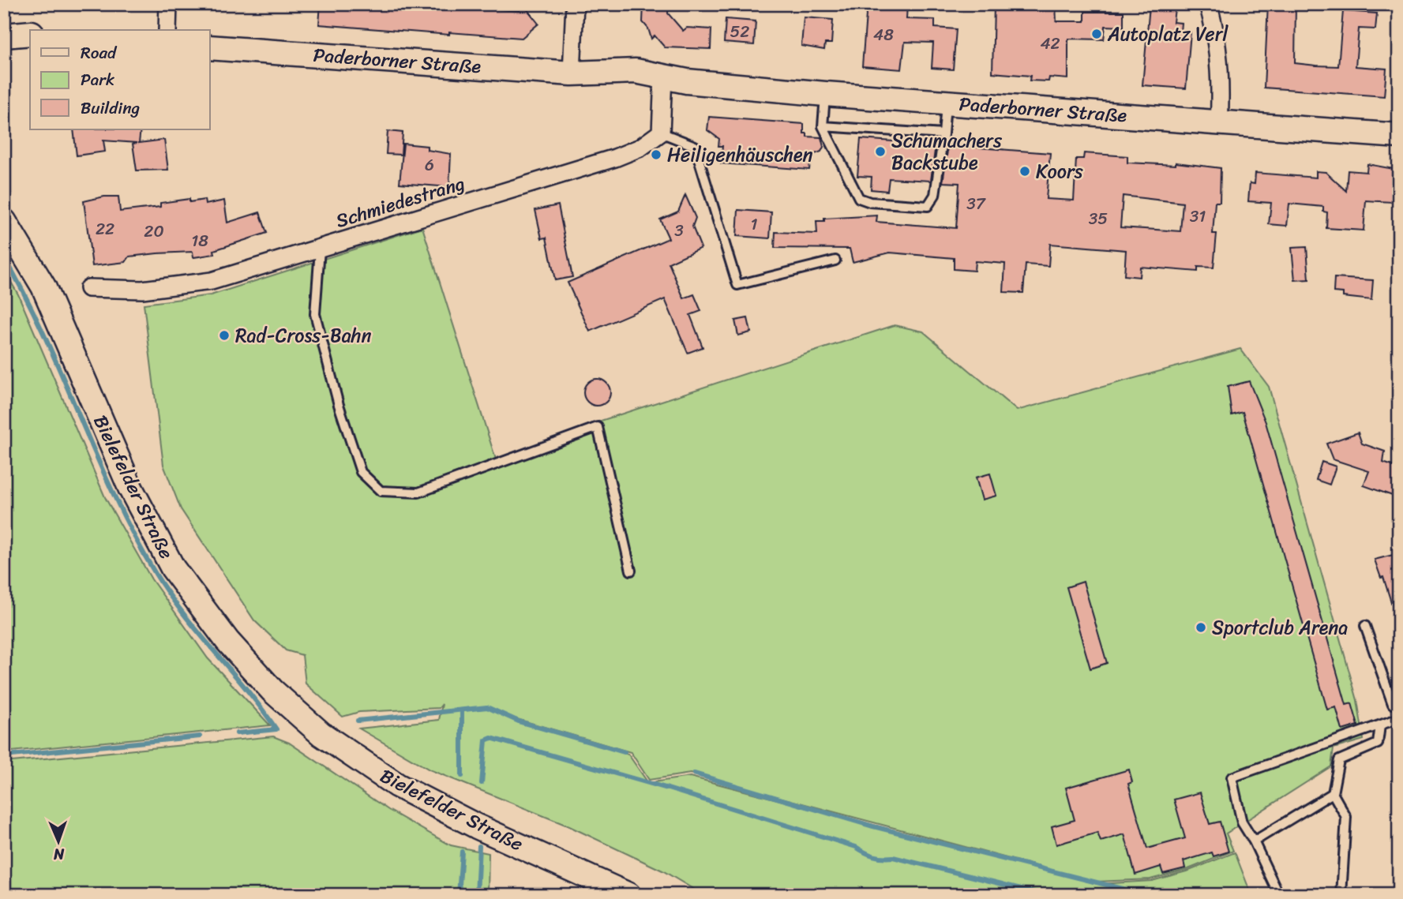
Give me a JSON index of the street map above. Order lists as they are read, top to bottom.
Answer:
{
  "streets": {
    "main road": ["Paderborner Straße", "Bielefelder Straße"],
    "street": ["Schmiedestrang"]
  },
  "places": [
    "Autoplatz Verl",
    "Schumachers Backstube",
    "Heiligenhäuschen",
    "Koors",
    "Rad-Cross-Bahn",
    "Sportclub Arena"
  ],
  "house_numbers": [
    "52",
    "48",
    "42",
    "6",
    "37",
    "31",
    "35",
    "1",
    "22",
    "3",
    "20",
    "18"
  ],
  "legend": ["Road", "Park", "Building"],
  "north": "bottom"
}
